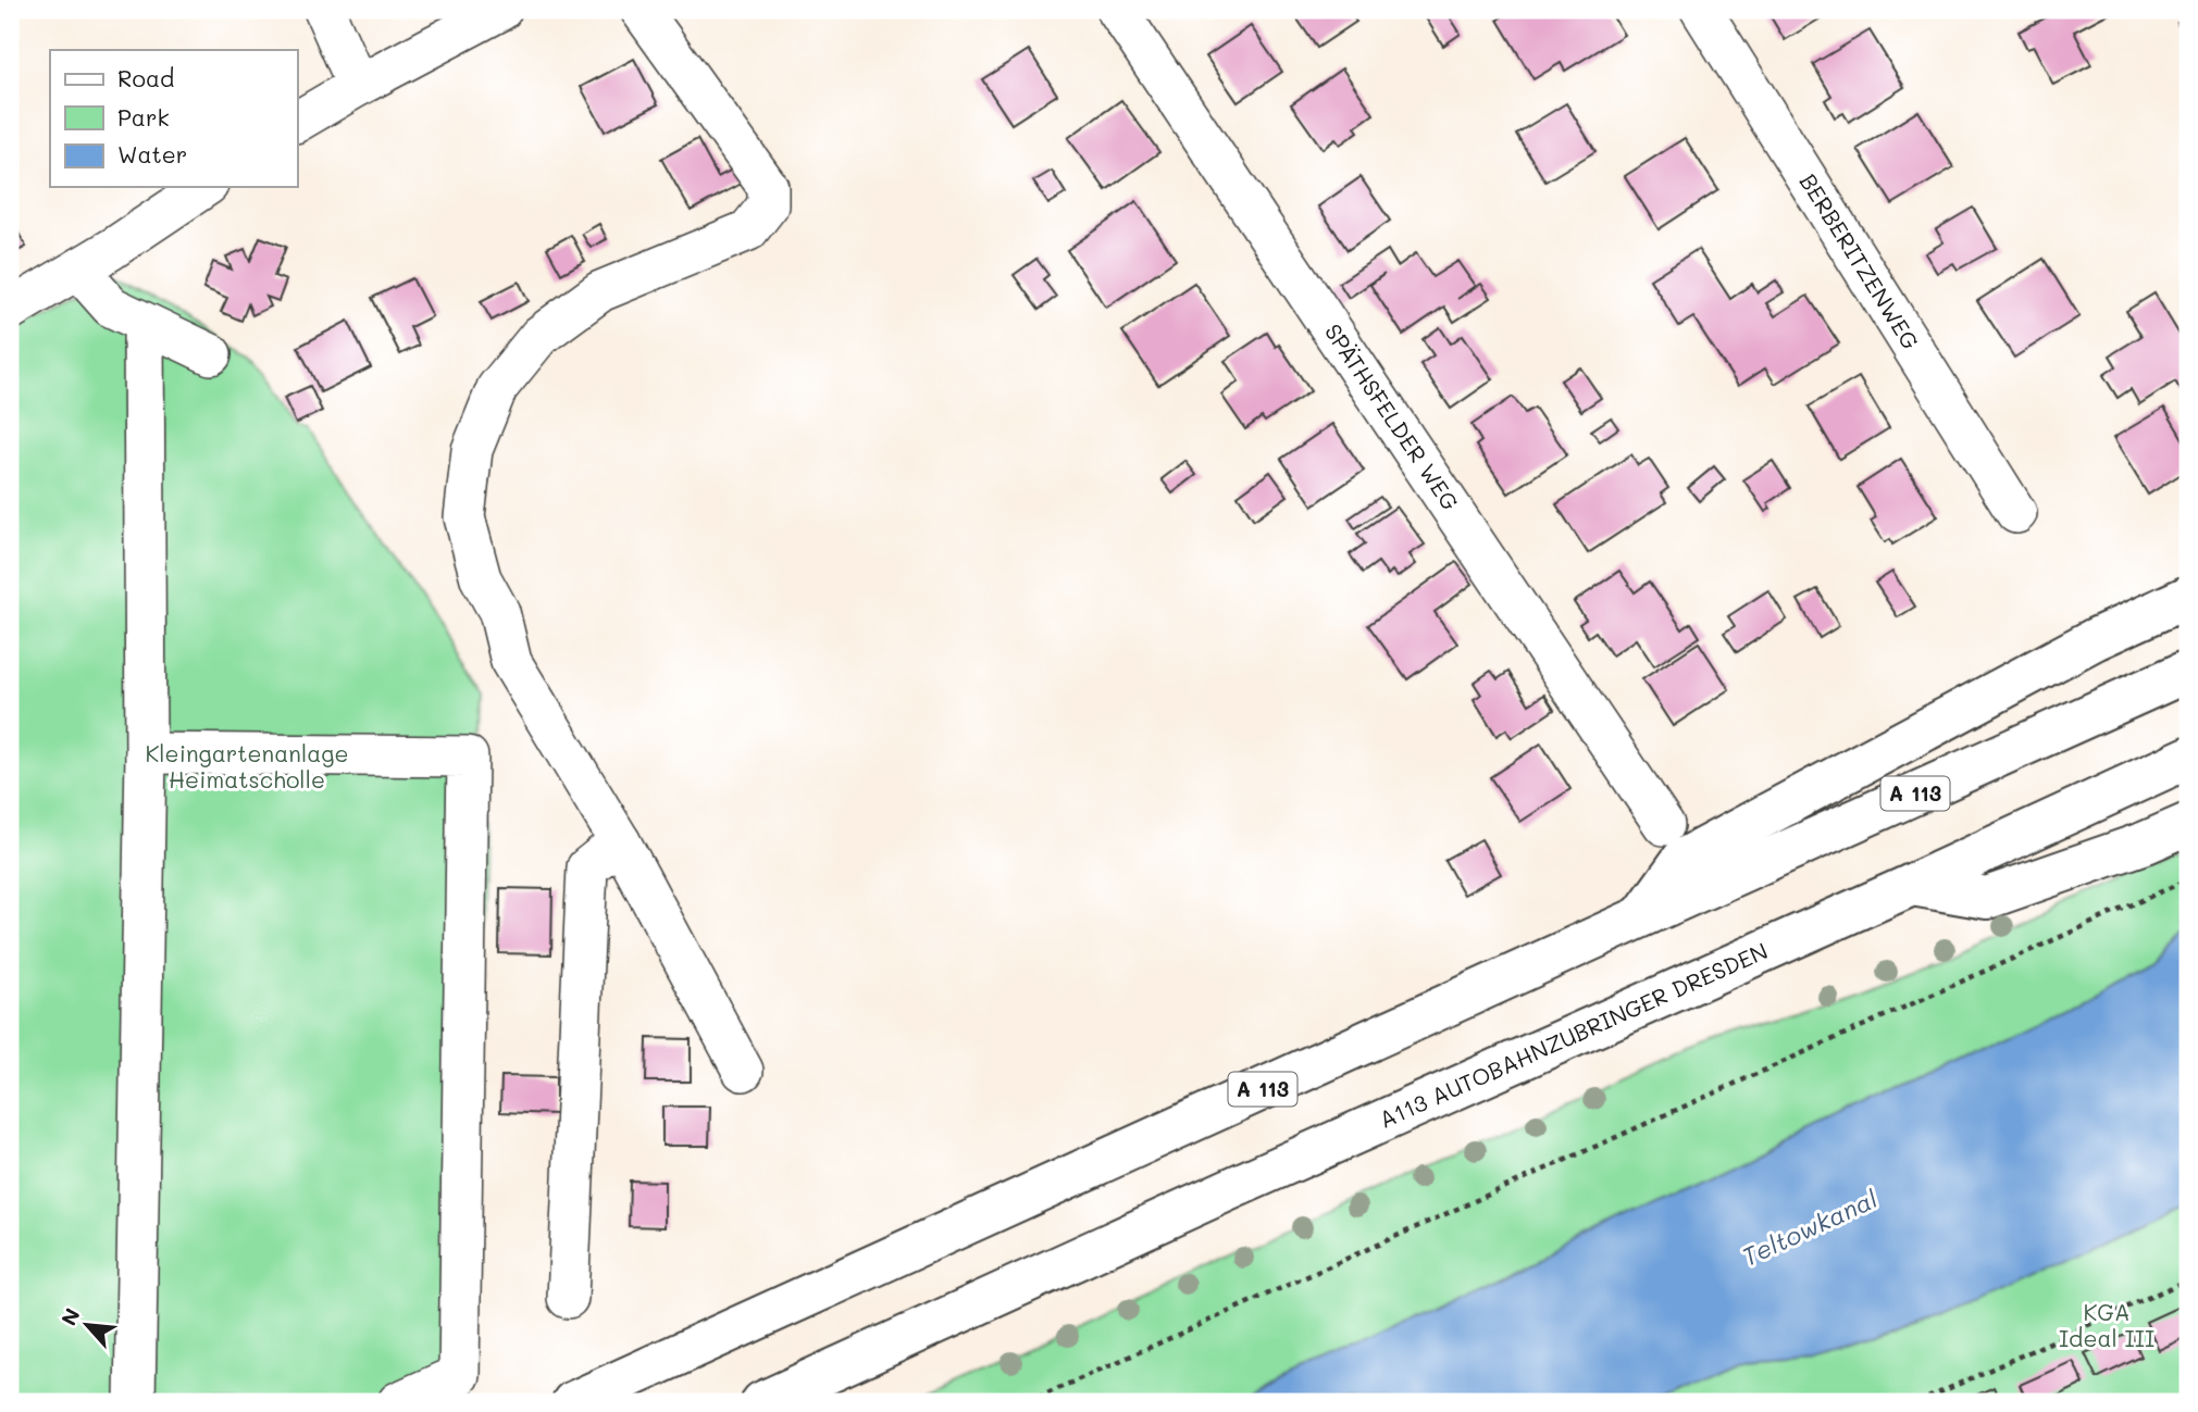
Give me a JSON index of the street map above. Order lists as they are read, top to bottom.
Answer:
{
  "streets": {
    "highway": ["A 113", "A113 AUTOBAHNZUBRINGER DRESDEN"],
    "street": ["BERBERITZENWEG", "SPÄTHSFELDER WEG"]
  },
  "water": ["Teltowkanal"],
  "parks": ["Kleingartenanlage Heimatscholle", "KGA Ideal III"],
  "legend": ["Road", "Park", "Water"],
  "north": "top left"
}
